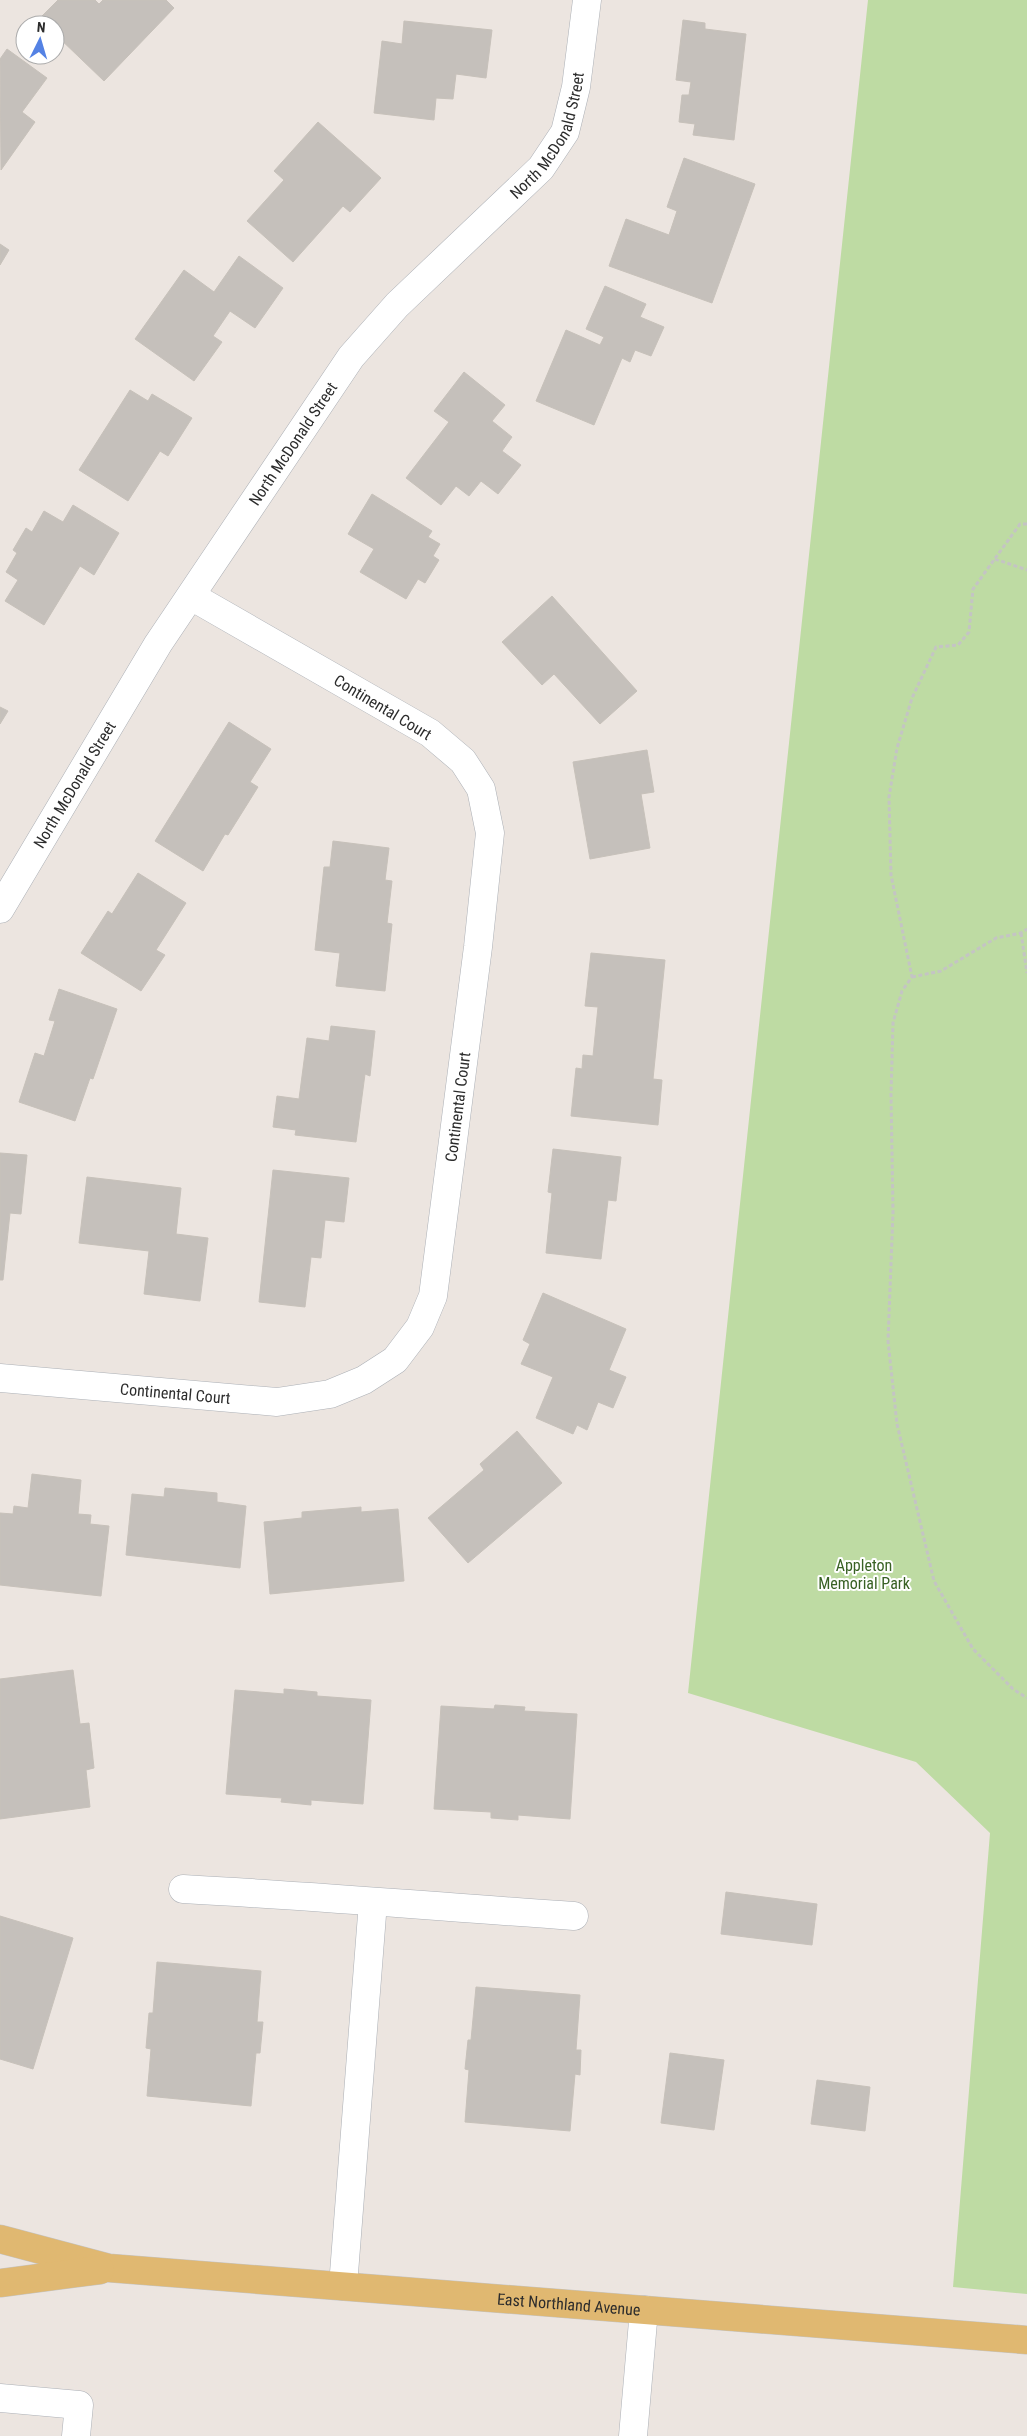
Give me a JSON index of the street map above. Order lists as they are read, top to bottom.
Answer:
{
  "streets": {
    "main road": ["East Northland Avenue"],
    "street": ["North McDonald Street", "Continental Court"]
  },
  "crossings": [
    ["North McDonald Street", "Continental Court"]
  ],
  "parks": ["Appleton Memorial Park"],
  "north": "top"
}
